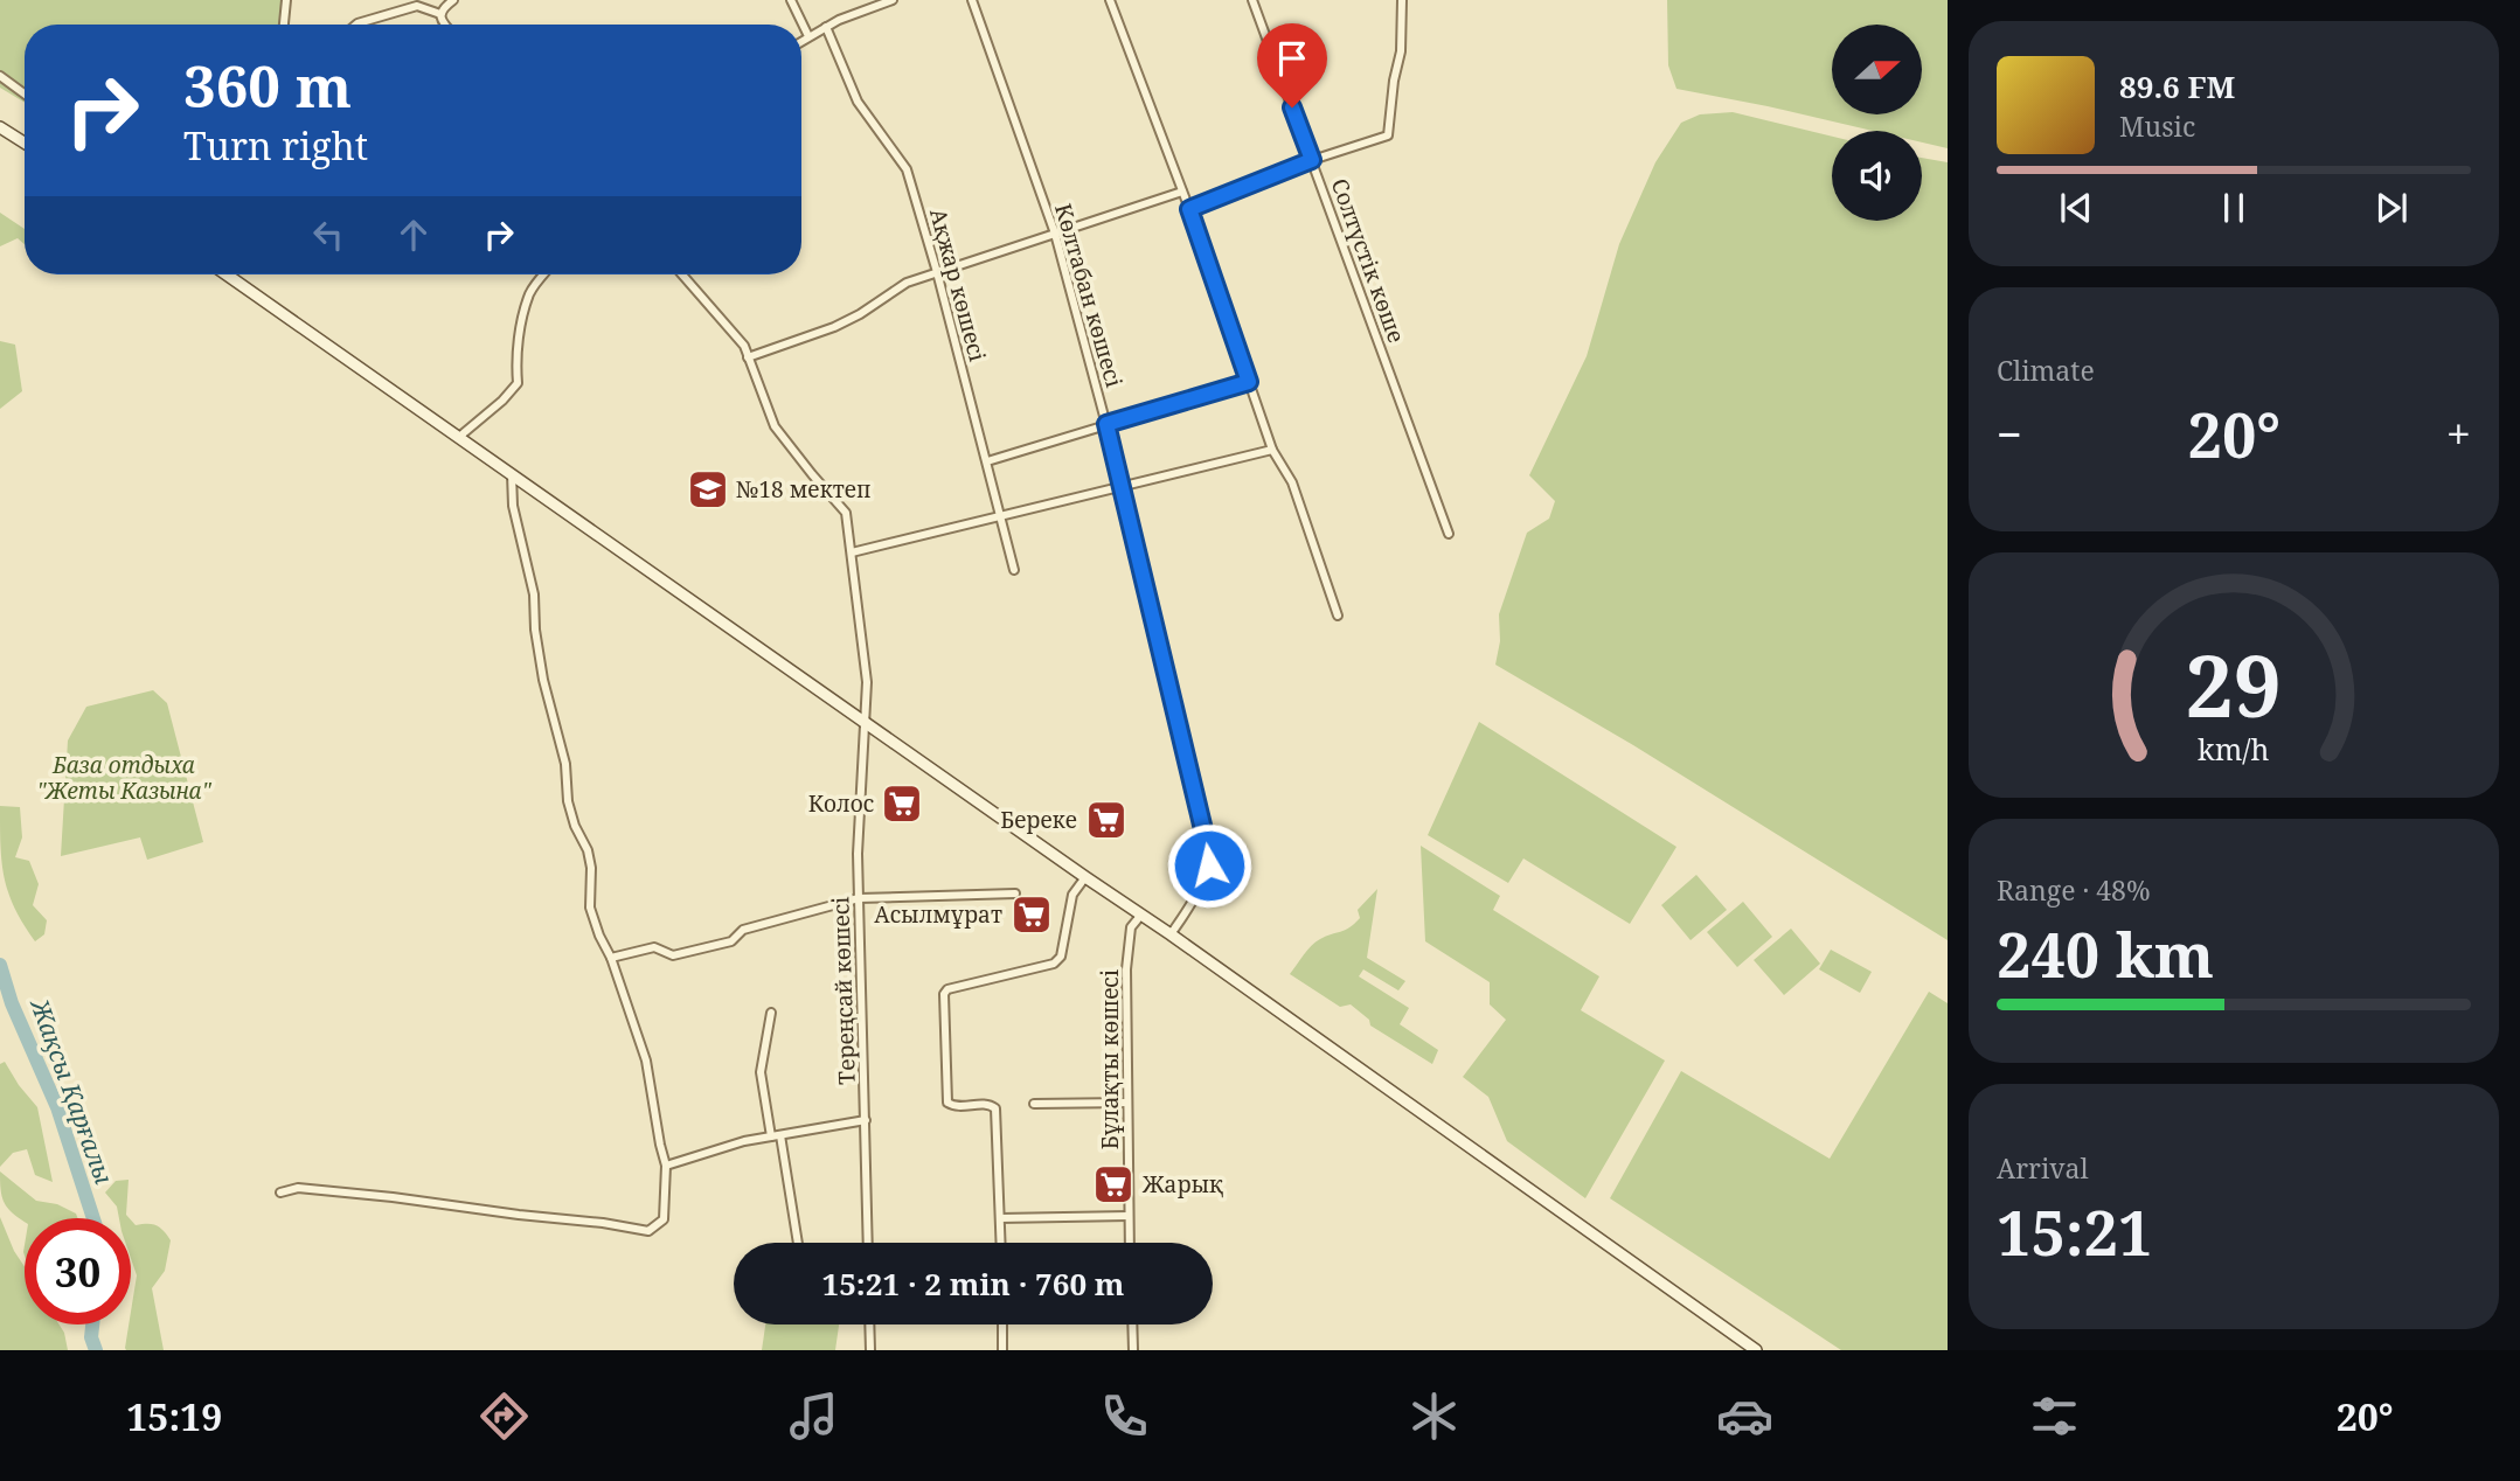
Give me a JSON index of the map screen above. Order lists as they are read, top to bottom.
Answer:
{
  "streets": {
    "street": [
      "Солтүстік көше",
      "Ақжар көшесі",
      "Көлтабан көшесі",
      "Тереңсай көшесі",
      "Бұлақты көшесі"
    ]
  },
  "water": ["Жақсы Қарғалы"],
  "parks": ["База отдыха \"Жеты Казына\""],
  "places": {
    "school or university": ["№18 мектеп"],
    "supermarket": [
      "Колос",
      "Береке",
      "Асылмұрат",
      "Жарық"
    ]
  },
  "north": "right",
  "page": {
    "turn": ["360 m", "Turn right"],
    "song": ["89.6 FM", "Music"],
    "tile": [
      "Climate",
      ["Range · 48%", "240 km"],
      ["Arrival", "15:21"]
    ],
    "heat": ["−", "20°", "+"],
    "limit": "30",
    "trip": "15:21 · 2 min · 760 m",
    "tabs": ["15:19", "20°"],
    "gauge": ["29", "km/h"]
  }
}
